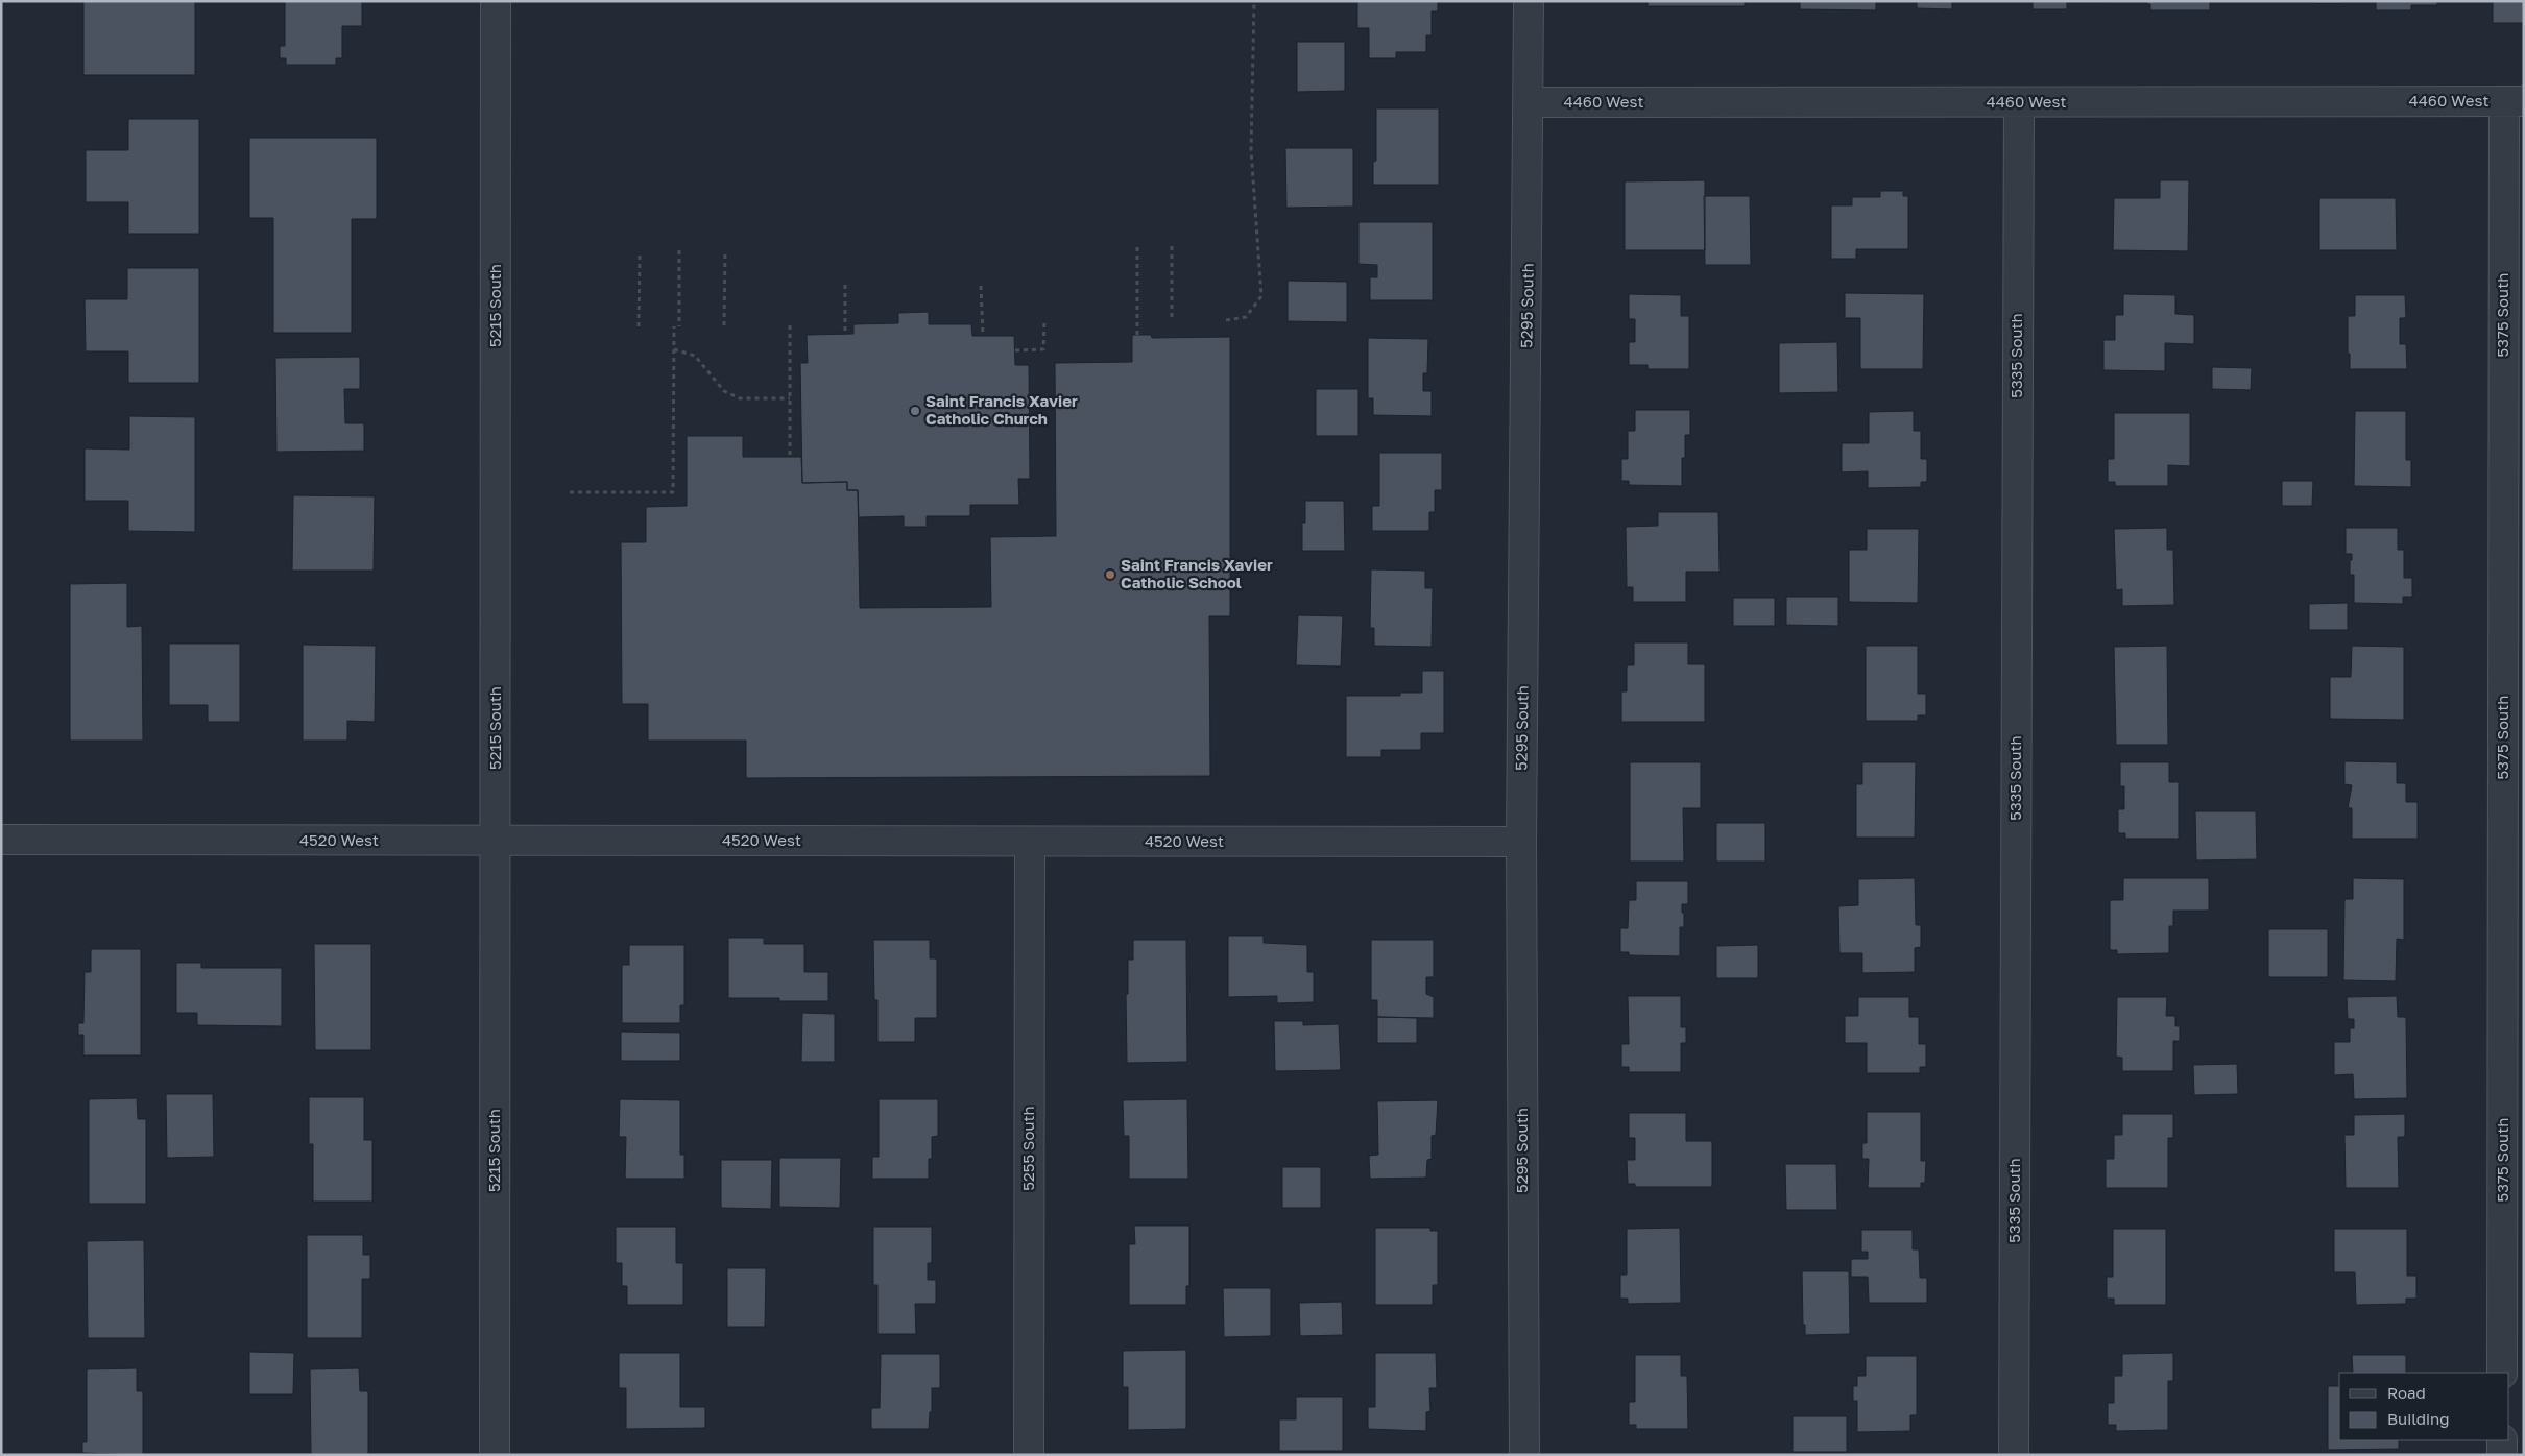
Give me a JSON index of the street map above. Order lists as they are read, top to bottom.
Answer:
{
  "streets": {
    "street": [
      "4460 West",
      "5215 South",
      "5295 South",
      "5375 South",
      "5335 South",
      "4520 West",
      "5255 South"
    ]
  },
  "crossings": [
    ["4460 West", "5295 South"],
    ["4460 West", "5375 South"],
    ["4460 West", "5335 South"],
    ["5215 South", "4520 West"],
    ["5295 South", "4520 West"],
    ["4520 West", "5255 South"]
  ],
  "places": ["Saint Francis Xavier Catholic Church", "Saint Francis Xavier Catholic School"],
  "legend": ["Road", "Building"]
}
